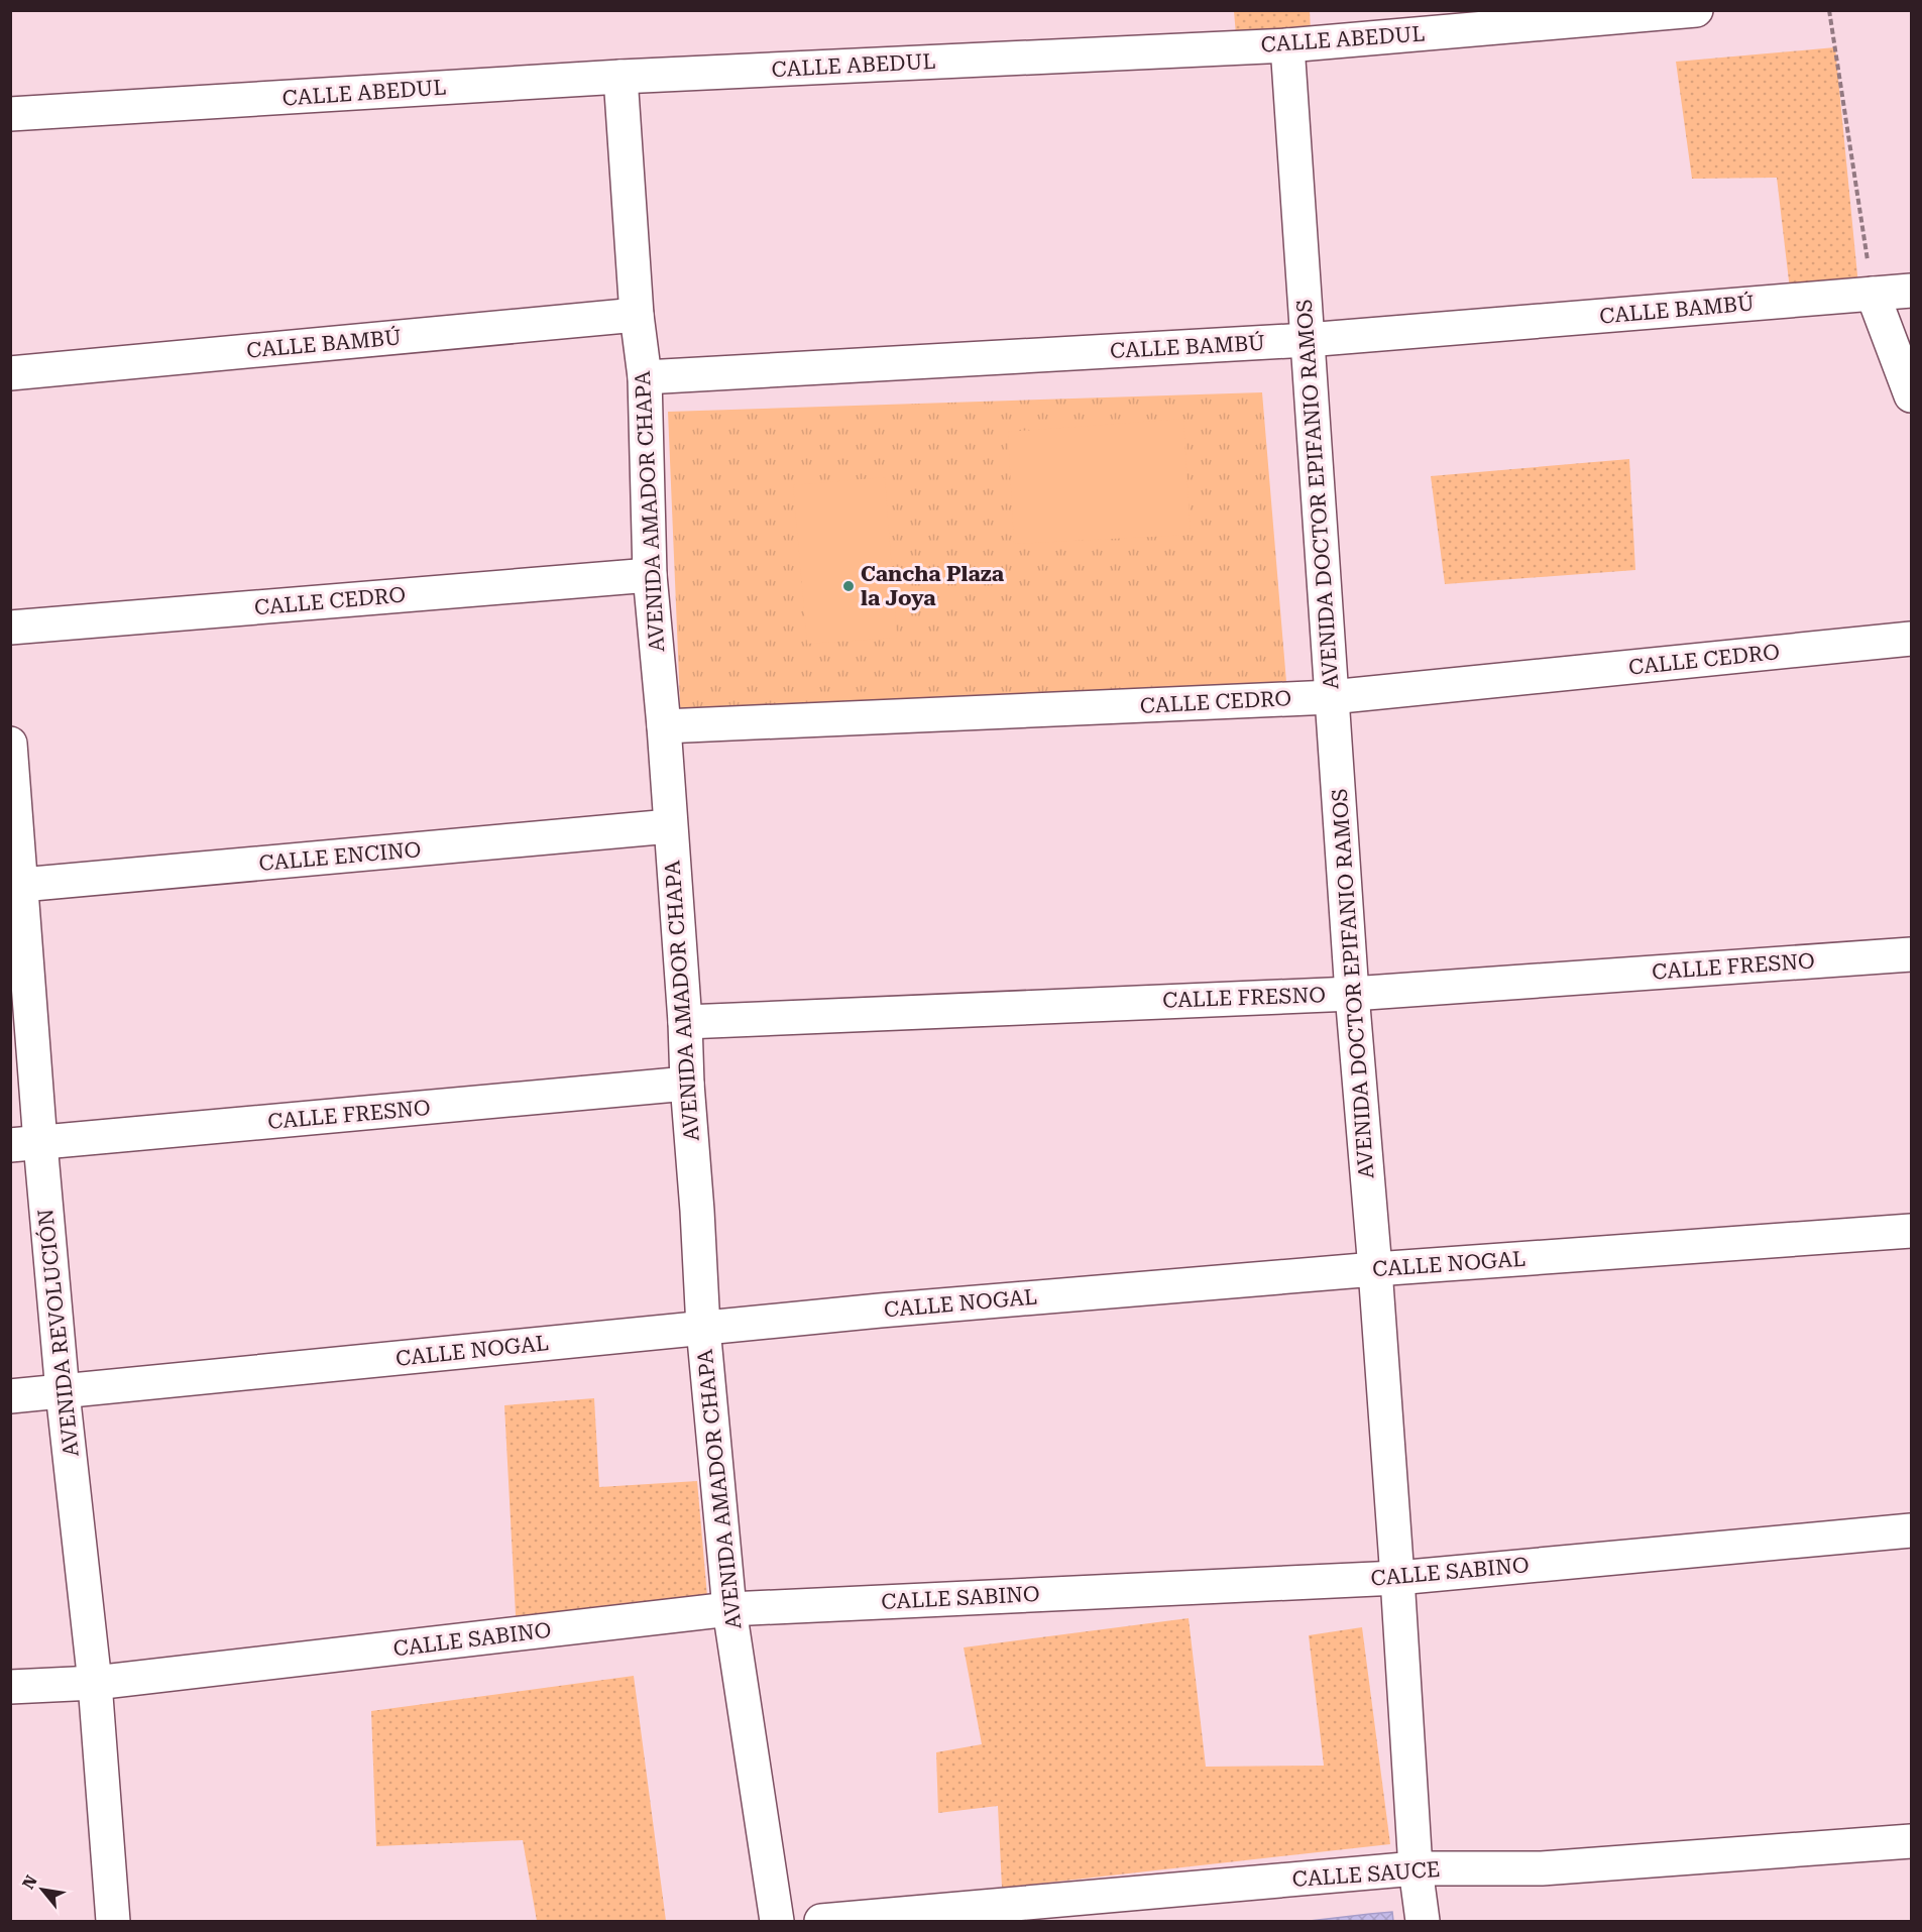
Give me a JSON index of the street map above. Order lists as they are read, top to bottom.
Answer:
{
  "streets": {
    "street": [
      "CALLE ABEDUL",
      "CALLE BAMBÚ",
      "AVENIDA DOCTOR EPIFANIO RAMOS",
      "AVENIDA AMADOR CHAPA",
      "CALLE CEDRO",
      "CALLE ENCINO",
      "CALLE FRESNO",
      "CALLE NOGAL",
      "AVENIDA REVOLUCIÓN",
      "CALLE SABINO",
      "CALLE SAUCE"
    ]
  },
  "crossings": [
    ["CALLE ABEDUL", "AVENIDA DOCTOR EPIFANIO RAMOS"],
    ["CALLE ABEDUL", "AVENIDA AMADOR CHAPA"],
    ["CALLE BAMBÚ", "AVENIDA DOCTOR EPIFANIO RAMOS"],
    ["CALLE BAMBÚ", "AVENIDA AMADOR CHAPA"],
    ["AVENIDA DOCTOR EPIFANIO RAMOS", "CALLE CEDRO"],
    ["AVENIDA DOCTOR EPIFANIO RAMOS", "CALLE FRESNO"],
    ["AVENIDA DOCTOR EPIFANIO RAMOS", "CALLE NOGAL"],
    ["AVENIDA DOCTOR EPIFANIO RAMOS", "CALLE SABINO"],
    ["AVENIDA DOCTOR EPIFANIO RAMOS", "CALLE SAUCE"],
    ["AVENIDA AMADOR CHAPA", "CALLE CEDRO"],
    ["AVENIDA AMADOR CHAPA", "CALLE ENCINO"],
    ["AVENIDA AMADOR CHAPA", "CALLE FRESNO"],
    ["AVENIDA AMADOR CHAPA", "CALLE NOGAL"],
    ["AVENIDA AMADOR CHAPA", "CALLE SABINO"],
    ["CALLE ENCINO", "AVENIDA REVOLUCIÓN"],
    ["CALLE FRESNO", "AVENIDA REVOLUCIÓN"],
    ["CALLE NOGAL", "AVENIDA REVOLUCIÓN"],
    ["AVENIDA REVOLUCIÓN", "CALLE SABINO"]
  ],
  "places": ["Cancha Plaza la Joya"],
  "north": "top left"
}
